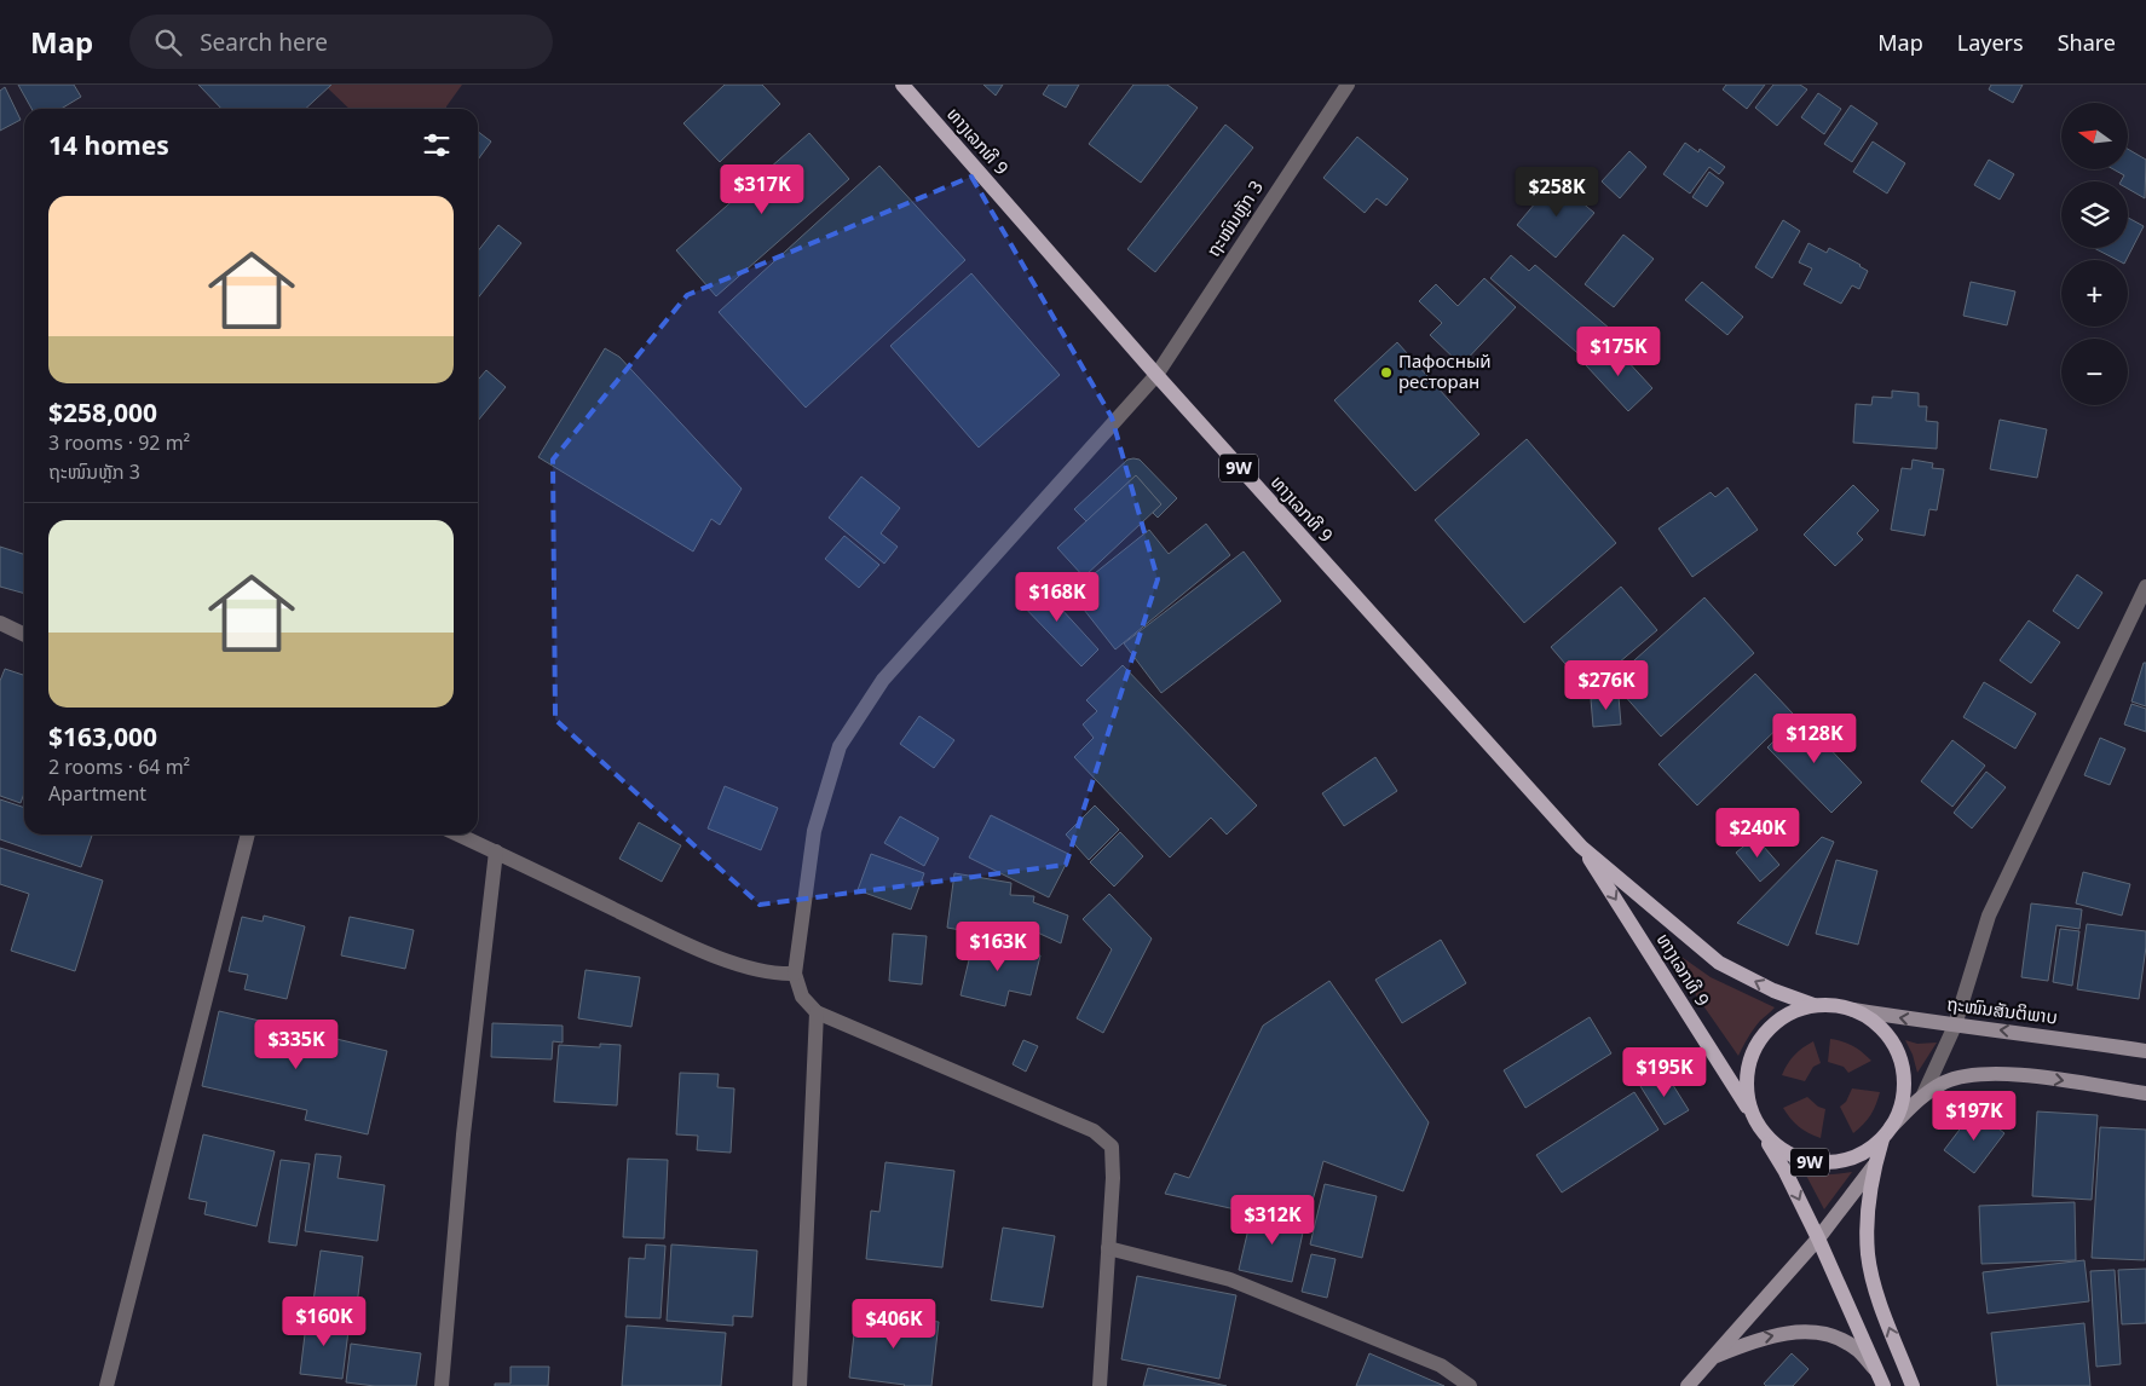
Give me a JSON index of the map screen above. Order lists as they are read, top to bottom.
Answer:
{
  "streets": {
    "main road": ["ທາງເລກທີ 9", "9W"],
    "street": ["ຖະໜົນຫຼັກ 3", "ຖະໜົນສັນຕິພາບ"]
  },
  "crossings": [
    ["ທາງເລກທີ 9", "ຖະໜົນຫຼັກ 3"],
    ["ທາງເລກທີ 9", "ຖະໜົນສັນຕິພາບ"]
  ],
  "places": ["Пафосный ресторан"],
  "north": "left",
  "page": {
    "header": "Map",
    "search": "Search here",
    "nav": ["Map", "Layers", "Share"],
    "map_buttons": ["+", "−"],
    "heading": "14 homes",
    "price": [
      "$317K",
      "$258K",
      "$175K",
      "$168K",
      "$276K",
      "$128K",
      "$240K",
      "$163K",
      "$335K",
      "$195K",
      "$197K",
      "$312K",
      "$160K",
      "$406K"
    ],
    "list": [
      {
        "name": "$258,000",
        "note": "3 rooms · 92 m² · ຖະໜົນຫຼັກ 3"
      },
      {
        "name": "$163,000",
        "note": "2 rooms · 64 m² · Apartment"
      }
    ]
  }
}
